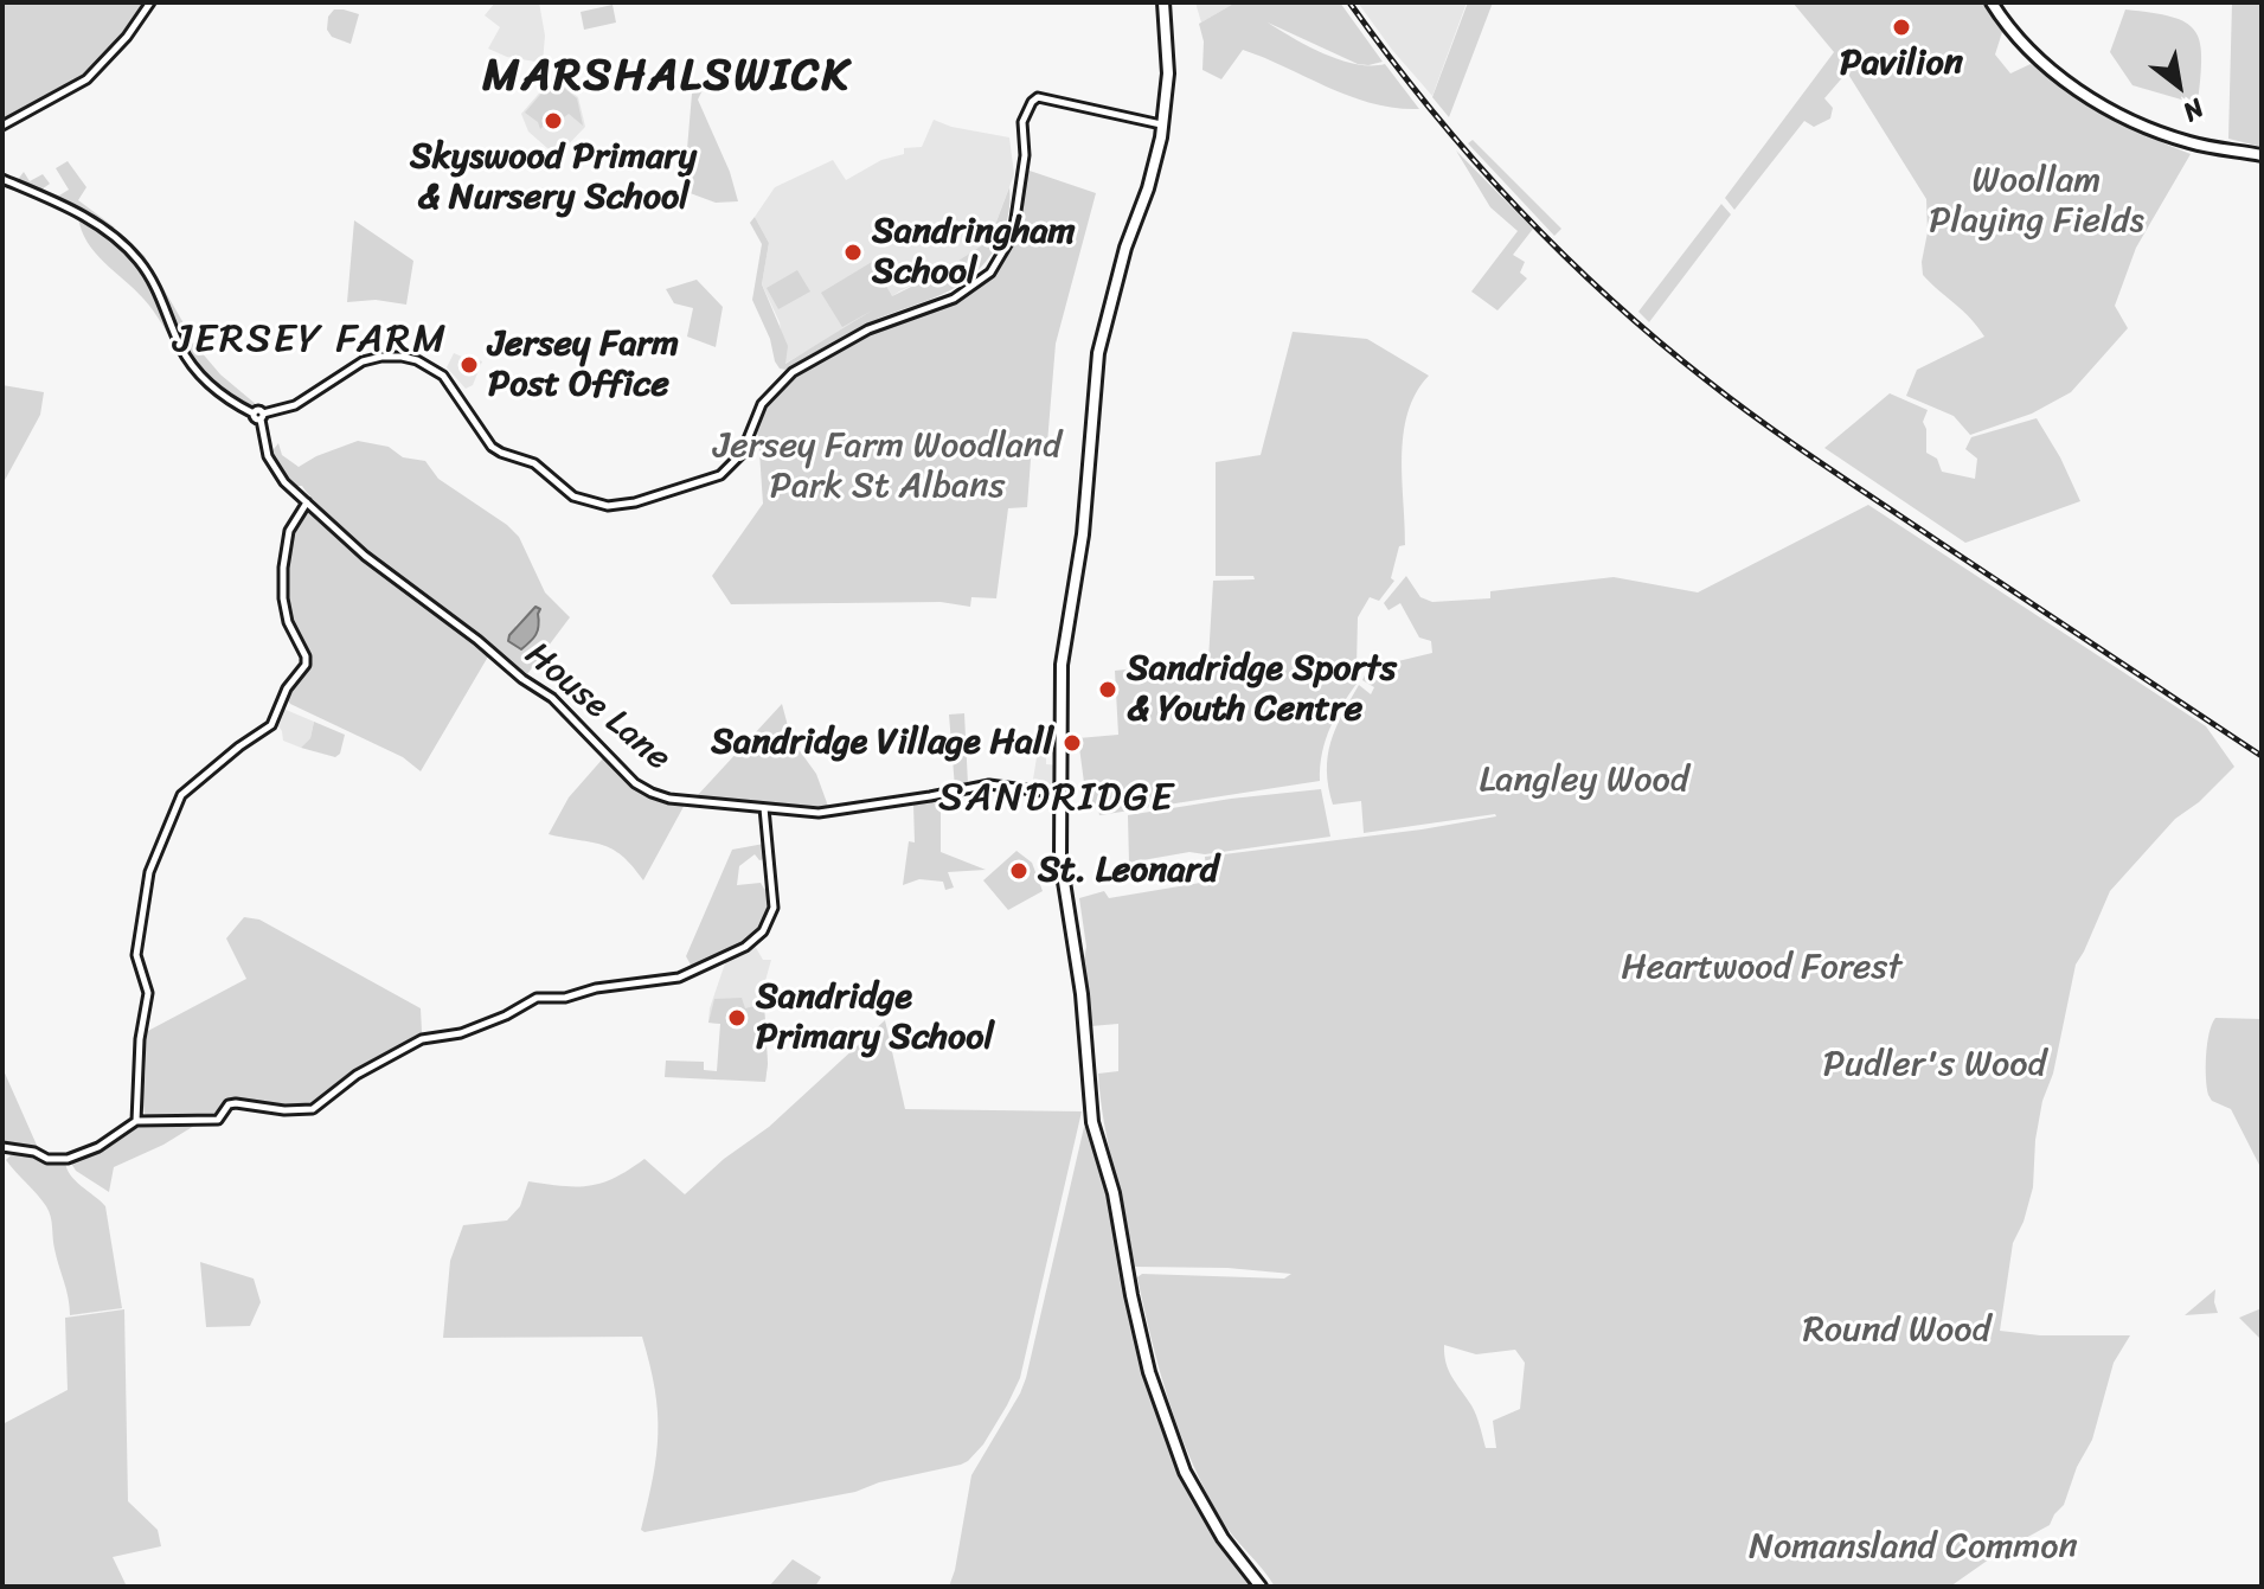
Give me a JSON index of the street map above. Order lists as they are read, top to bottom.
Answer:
{
  "streets": {
    "street": ["House Lane"]
  },
  "districts": ["MARSHALSWICK", "JERSEY FARM", "SANDRIDGE"],
  "parks": [
    "Woollam Playing Fields",
    "Jersey Farm Woodland Park St Albans",
    "Langley Wood",
    "Heartwood Forest",
    "Pudler's Wood",
    "Round Wood",
    "Nomansland Common"
  ],
  "places": [
    "Pavilion",
    "Skyswood Primary & Nursery School",
    "Sandringham School",
    "Jersey Farm Post Office",
    "Sandridge Sports & Youth Centre",
    "Sandridge Village Hall",
    "St. Leonard",
    "Sandridge Primary School"
  ],
  "north": "bottom right"
}
